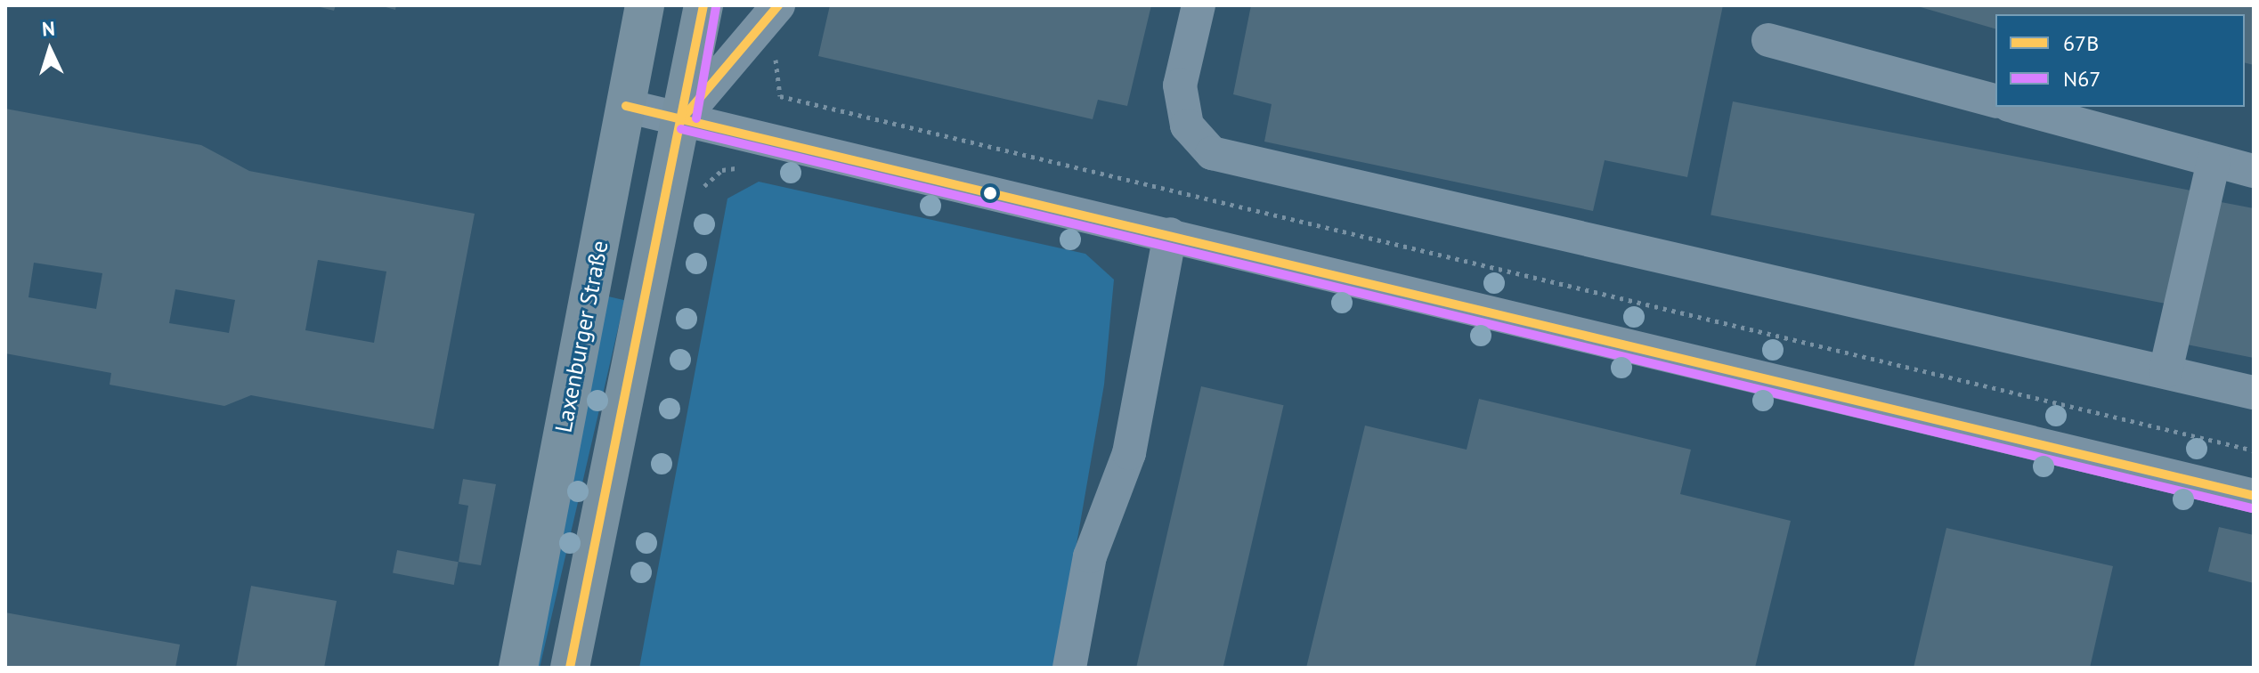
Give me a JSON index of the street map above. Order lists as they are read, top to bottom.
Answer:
{
  "streets": {
    "main road": ["Laxenburger Straße"]
  },
  "lines": ["transit line 67B", "transit line N67"],
  "legend": ["67B", "N67"],
  "north": "top"
}
